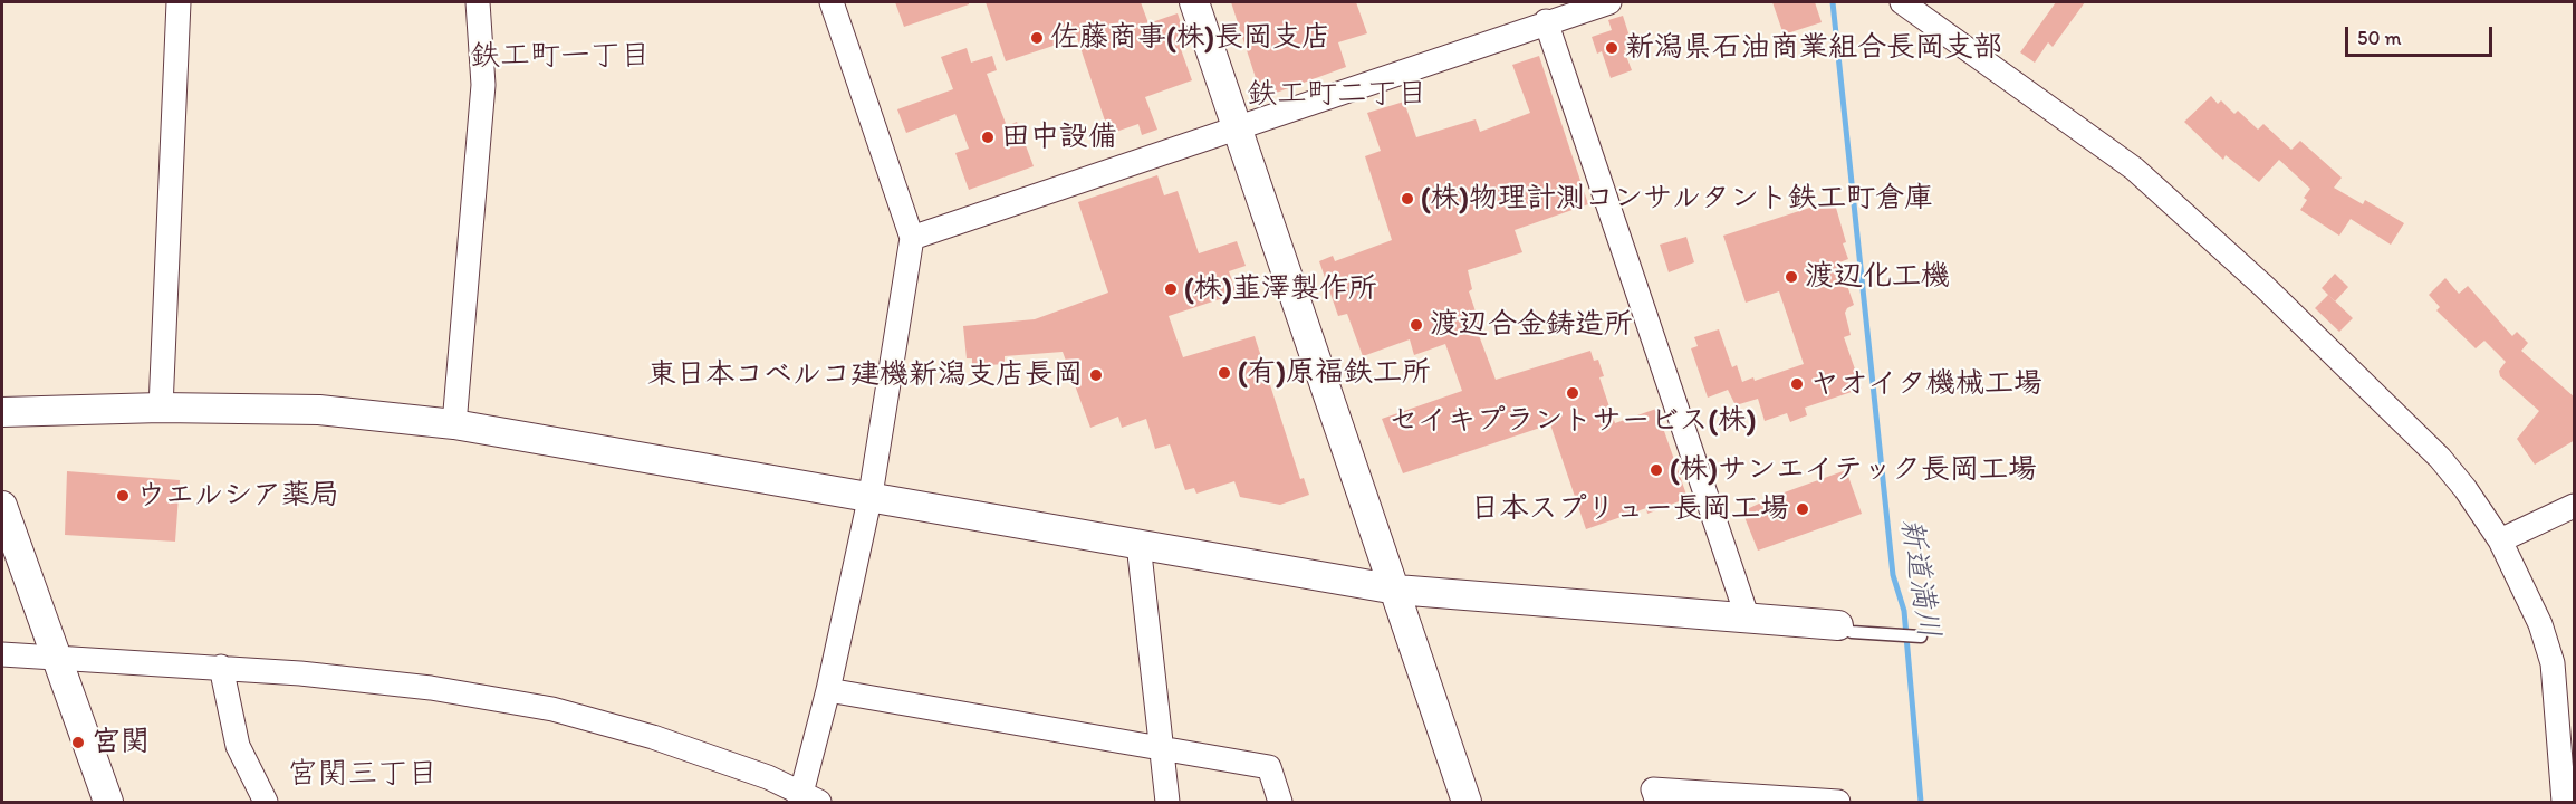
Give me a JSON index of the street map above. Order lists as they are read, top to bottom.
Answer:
{
  "districts": ["鉄工町一丁目", "鉄工町二丁目", "宮関三丁目"],
  "water": ["新道満川"],
  "places": [
    "佐藤商事(株)長岡支店",
    "新潟県石油商業組合長岡支部",
    "田中設備",
    "(株)物理計測コンサルタント鉄工町倉庫",
    "渡辺化工機",
    "(株)韮澤製作所",
    "渡辺合金鋳造所",
    "(有)原福鉄工所",
    "東日本コベルコ建機新潟支店長岡",
    "ヤオイタ機械工場",
    "セイキプラントサービス(株)",
    "(株)サンエイテック長岡工場",
    "ウエルシア薬局",
    "日本スプリュー長岡工場",
    "宮関"
  ],
  "scale_bar": "50 m"
}
